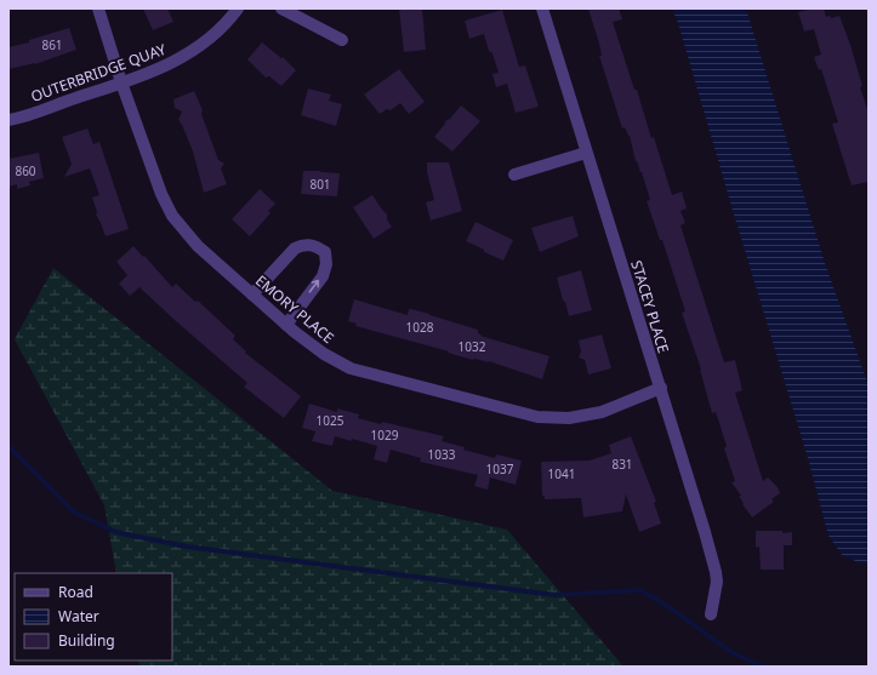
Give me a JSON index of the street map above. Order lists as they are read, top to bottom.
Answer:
{
  "streets": {
    "street": ["OUTERBRIDGE QUAY", "STACEY PLACE", "EMORY PLACE"]
  },
  "crossings": [
    ["OUTERBRIDGE QUAY", "EMORY PLACE"],
    ["STACEY PLACE", "EMORY PLACE"]
  ],
  "house_numbers": [
    "861",
    "860",
    "801",
    "1028",
    "1032",
    "1025",
    "1029",
    "1033",
    "831",
    "1037",
    "1041"
  ],
  "legend": ["Road", "Water", "Building"]
}
